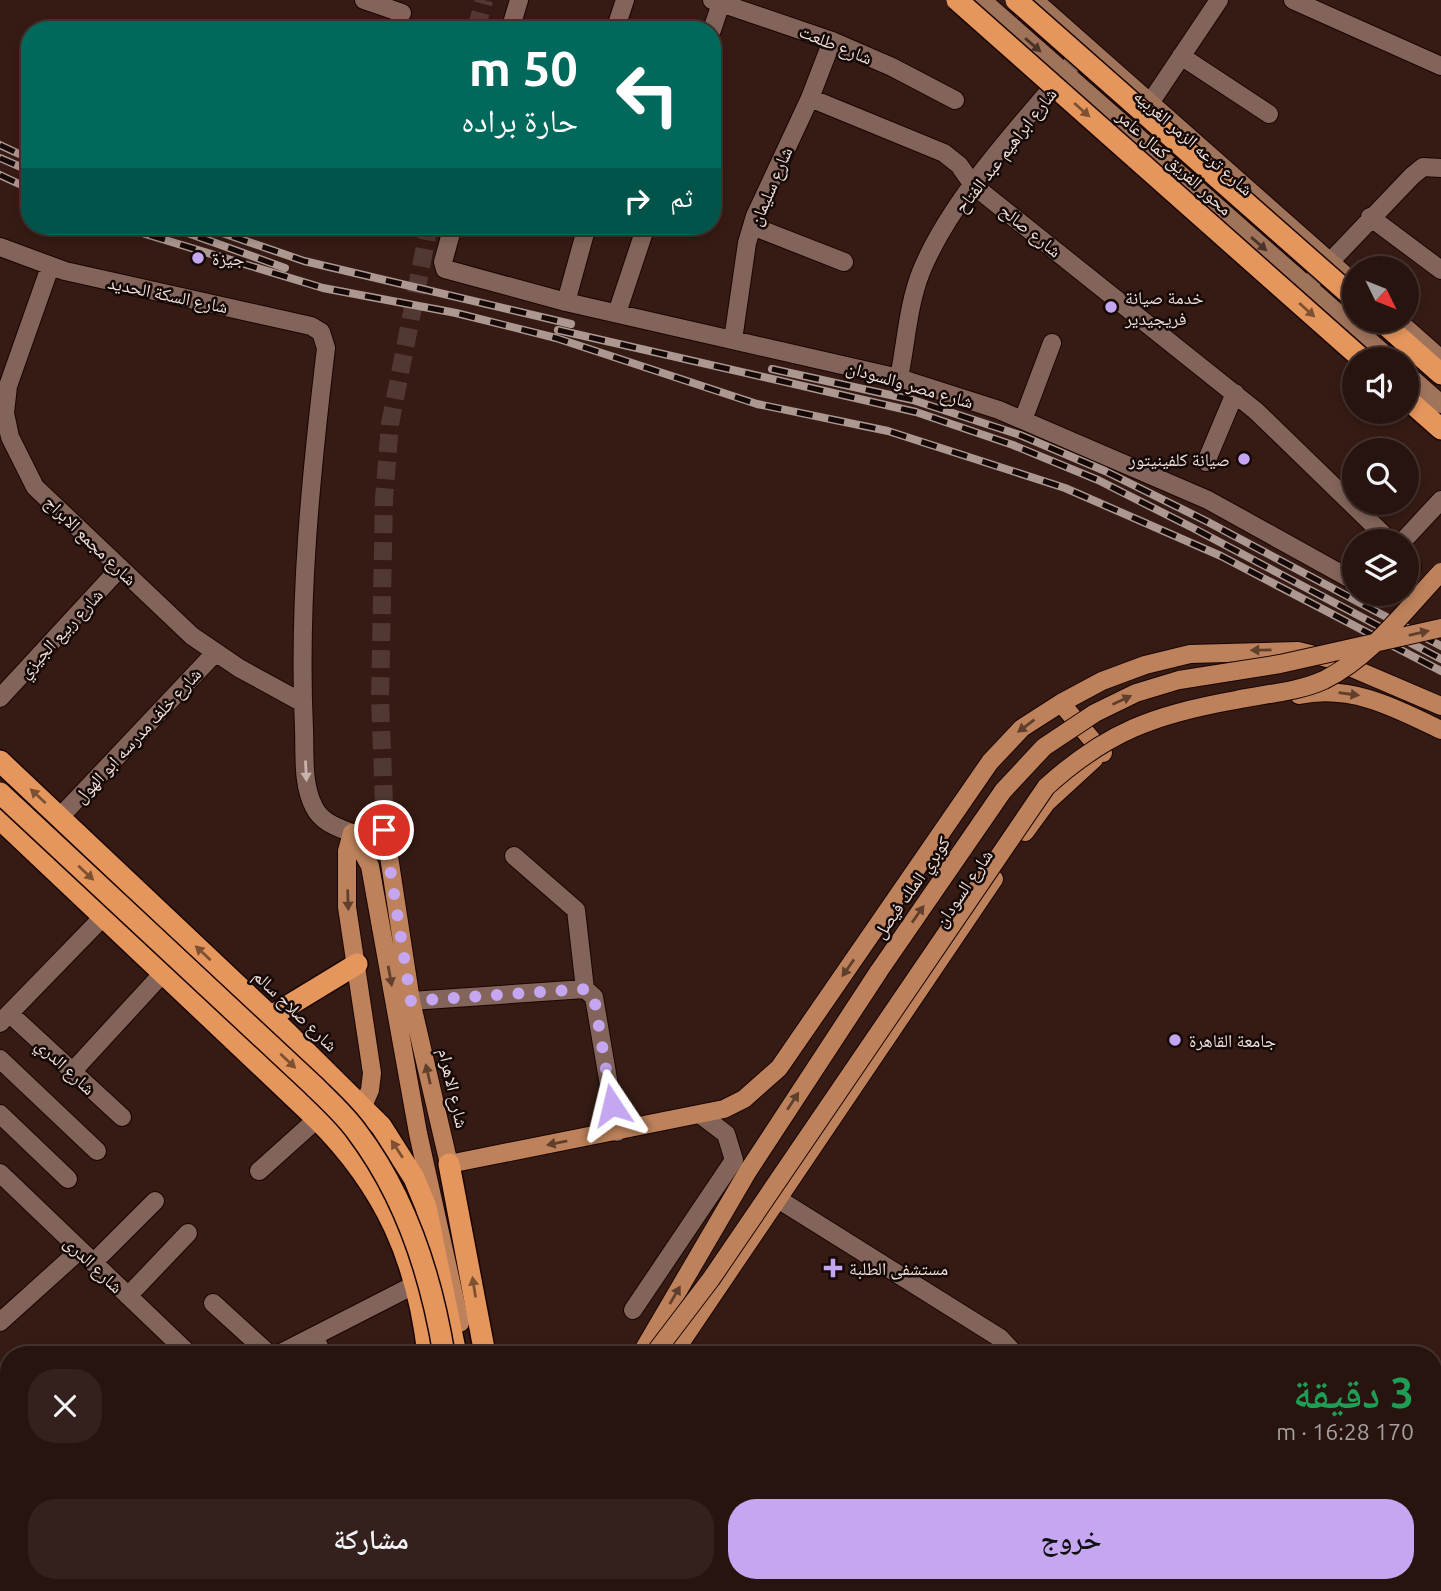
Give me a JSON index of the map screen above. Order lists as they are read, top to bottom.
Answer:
{
  "streets": {
    "highway": ["محور الفريق كمال عامر", "شارع صلاح سالم", "شارع الاهرام"],
    "main road": ["شارع ترعه الزمر الغربيه", "كوبري الملك فيصل", "شارع السودان"],
    "street": [
      "شارع طلعت",
      "شارع ابراهيم عبد الفتاح",
      "شارع سليمان",
      "شارع صالح",
      "شارع السكة الحديد",
      "شارع مصر والسودان",
      "شارع مجمع الابراج",
      "شارع ربيع الجيزي",
      "شارع خلف مدرسه ابو الهول",
      "شارع الدري",
      "شارع الدرى"
    ]
  },
  "crossings": [
    ["شارع طلعت", "شارع سليمان"],
    ["شارع ترعه الزمر الغربيه", "شارع ابراهيم عبد الفتاح"],
    ["شارع ابراهيم عبد الفتاح", "شارع صالح"],
    ["شارع ابراهيم عبد الفتاح", "شارع مصر والسودان"],
    ["شارع سليمان", "شارع صالح"],
    ["شارع سليمان", "شارع مصر والسودان"],
    ["شارع السكة الحديد", "شارع مجمع الابراج"],
    ["شارع مجمع الابراج", "شارع ربيع الجيزي"],
    ["شارع مجمع الابراج", "شارع خلف مدرسه ابو الهول"],
    ["شارع خلف مدرسه ابو الهول", "شارع صلاح سالم"]
  ],
  "places": {
    "other": [
      "جيزة",
      "خدمة صيانة فريجيدير",
      "صيانة كلفينيتور",
      "جامعة القاهرة"
    ],
    "health": ["مستشفى الطلبة"]
  },
  "north": "bottom right",
  "page": {
    "turn": ["50 m", "حارة براده"],
    "then": "ثم",
    "heading": ["3 دقيقة", "170 m · 16:28"],
    "buttons": ["خروج", "مشاركة"]
  }
}
